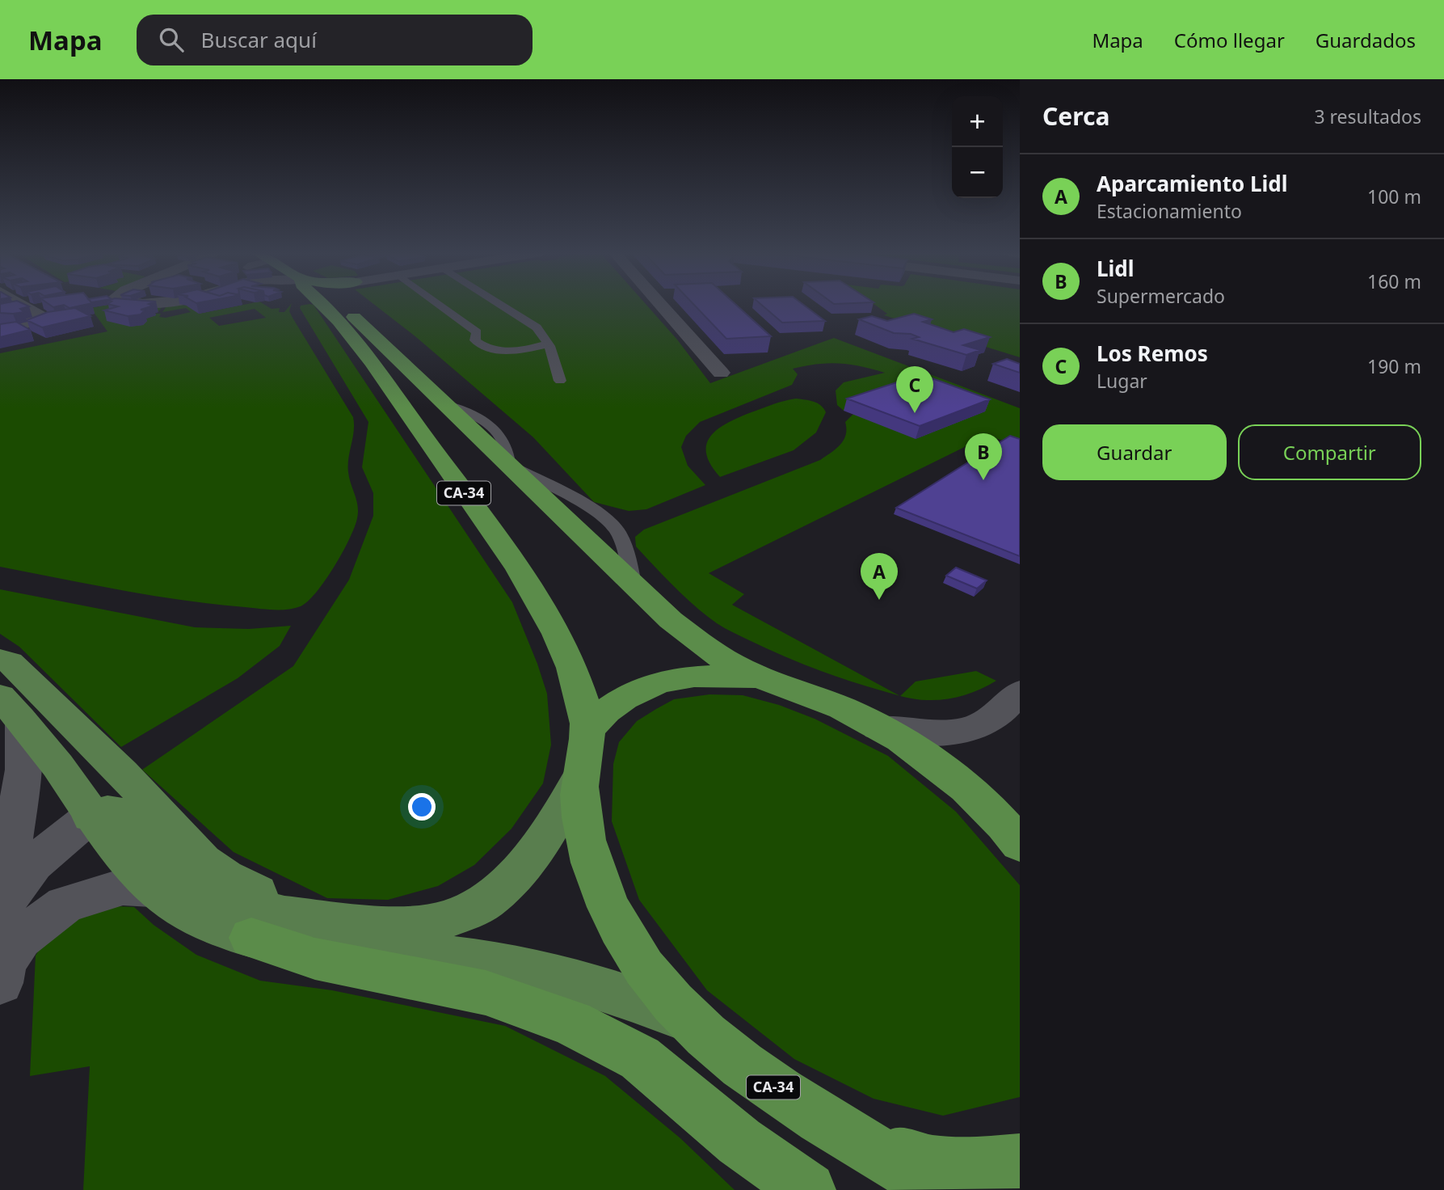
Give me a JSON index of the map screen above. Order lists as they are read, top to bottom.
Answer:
{
  "streets": {
    "highway": ["CA-34"]
  },
  "page": {
    "header": "Mapa",
    "search": "Buscar aquí",
    "nav": ["Mapa", "Cómo llegar", "Guardados"],
    "heading": ["Cerca", "3 resultados"],
    "map_buttons": ["+", "−"],
    "list": [
      {
        "mark": "A",
        "name": "Aparcamiento Lidl",
        "note": "Estacionamiento",
        "value": "100 m"
      },
      {
        "mark": "B",
        "name": "Lidl",
        "note": "Supermercado",
        "value": "160 m"
      },
      {
        "mark": "C",
        "name": "Los Remos",
        "note": "Lugar",
        "value": "190 m"
      }
    ],
    "pins": ["C", "B", "A"],
    "buttons": ["Guardar", "Compartir"]
  }
}
